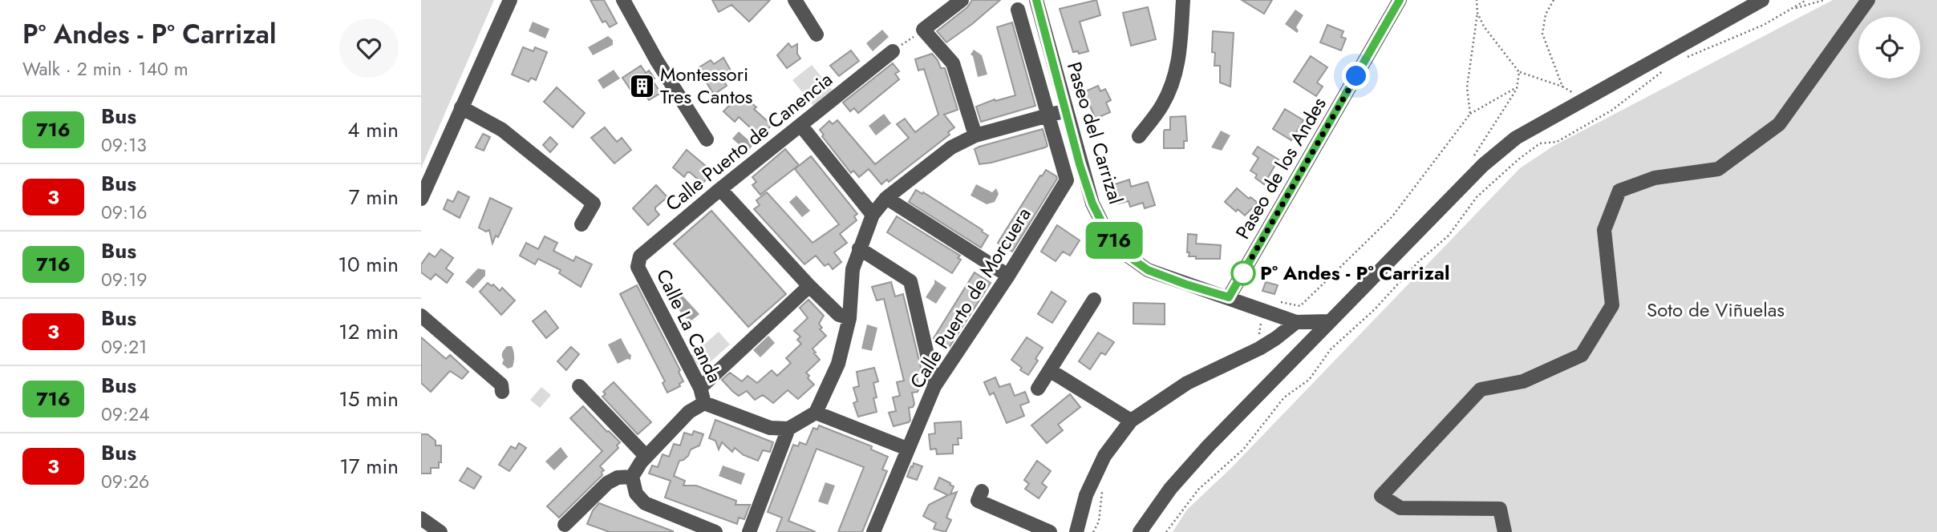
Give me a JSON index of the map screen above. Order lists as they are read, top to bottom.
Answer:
{
  "streets": {
    "street": [
      "Paseo del Carrizal",
      "Calle Puerto de Canencia",
      "Paseo de los Andes",
      "Calle Puerto de Morcuera",
      "Calle La Canda"
    ]
  },
  "crossings": [
    ["Paseo del Carrizal", "Paseo de los Andes"],
    ["Calle Puerto de Canencia", "Calle La Canda"]
  ],
  "parks": ["Soto de Viñuelas"],
  "places": {
    "building": ["Montessori Tres Cantos"],
    "other": ["Pº Andes - Pº Carrizal"]
  },
  "lines": ["bus line 716"],
  "page": {
    "heading": ["Pº Andes - Pº Carrizal", "Walk · 2 min · 140 m"],
    "on_map": "716",
    "list": [
      {
        "mark": "716",
        "name": "Bus",
        "note": "09:13",
        "value": "4 min"
      },
      {
        "mark": "3",
        "name": "Bus",
        "note": "09:16",
        "value": "7 min"
      },
      {
        "mark": "716",
        "name": "Bus",
        "note": "09:19",
        "value": "10 min"
      },
      {
        "mark": "3",
        "name": "Bus",
        "note": "09:21",
        "value": "12 min"
      },
      {
        "mark": "716",
        "name": "Bus",
        "note": "09:24",
        "value": "15 min"
      },
      {
        "mark": "3",
        "name": "Bus",
        "note": "09:26",
        "value": "17 min"
      }
    ]
  }
}
